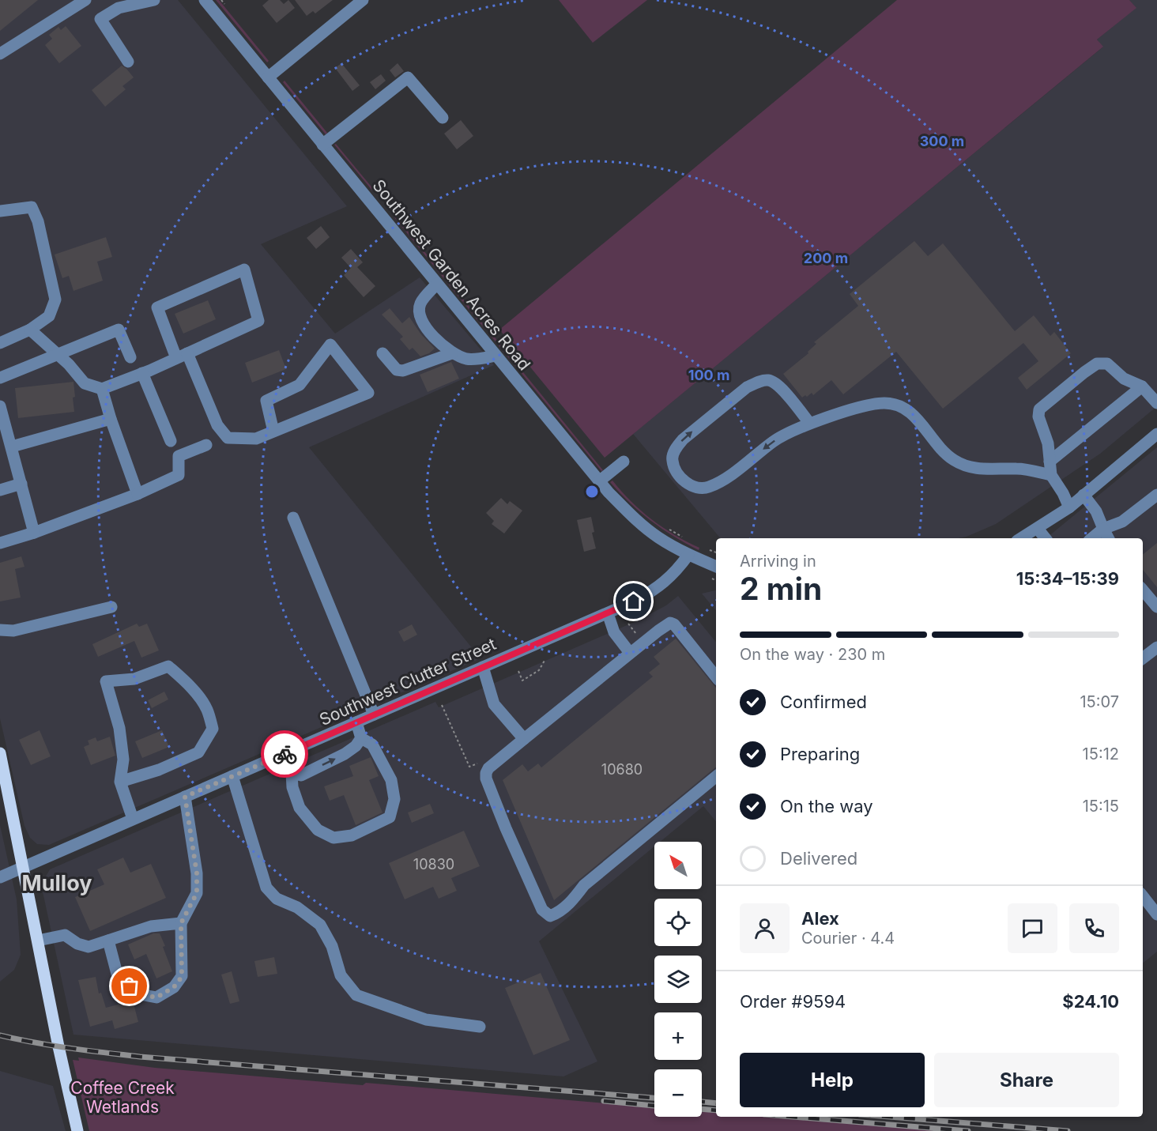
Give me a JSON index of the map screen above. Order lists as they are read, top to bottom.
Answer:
{
  "streets": {
    "street": ["Southwest Garden Acres Road", "Southwest Clutter Street"]
  },
  "crossings": [
    ["Southwest Garden Acres Road", "Southwest Clutter Street"]
  ],
  "districts": ["Mulloy"],
  "parks": ["Coffee Creek Wetlands"],
  "house_numbers": ["10680", "10830"],
  "north": "top left",
  "page": {
    "heading": ["2 min", "Arriving in", "15:34–15:39"],
    "panel": [
      "Alex",
      "Courier · 4.4",
      "Order #9594",
      "$24.10"
    ],
    "bar": "On the way · 230 m",
    "list": [
      ["Confirmed", "15:07"],
      ["Preparing", "15:12"],
      ["On the way", "15:15"],
      "Delivered"
    ],
    "map_buttons": ["+", "−"],
    "buttons": ["Help", "Share"]
  },
  "rings": ["300 m", "200 m", "100 m"]
}
